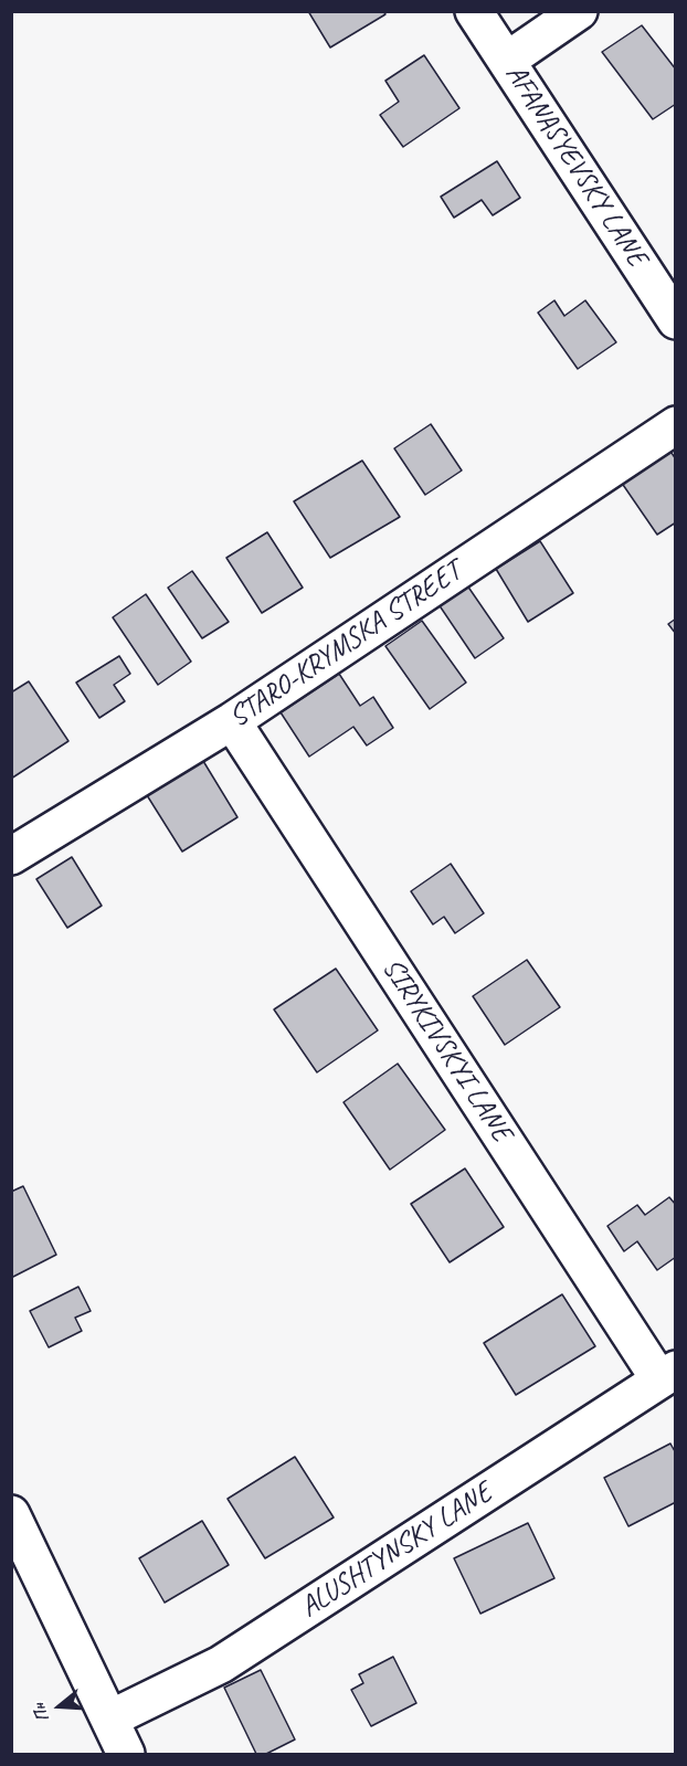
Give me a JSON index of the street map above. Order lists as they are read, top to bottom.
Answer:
{
  "streets": {
    "street": [
      "AFANASYEVSKY LANE",
      "STARO-KRYMSKA STREET",
      "SIRYKIVSKYI LANE",
      "ALUSHTYNSKY LANE"
    ]
  },
  "crossings": [
    ["STARO-KRYMSKA STREET", "SIRYKIVSKYI LANE"],
    ["SIRYKIVSKYI LANE", "ALUSHTYNSKY LANE"]
  ],
  "north": "left"
}
